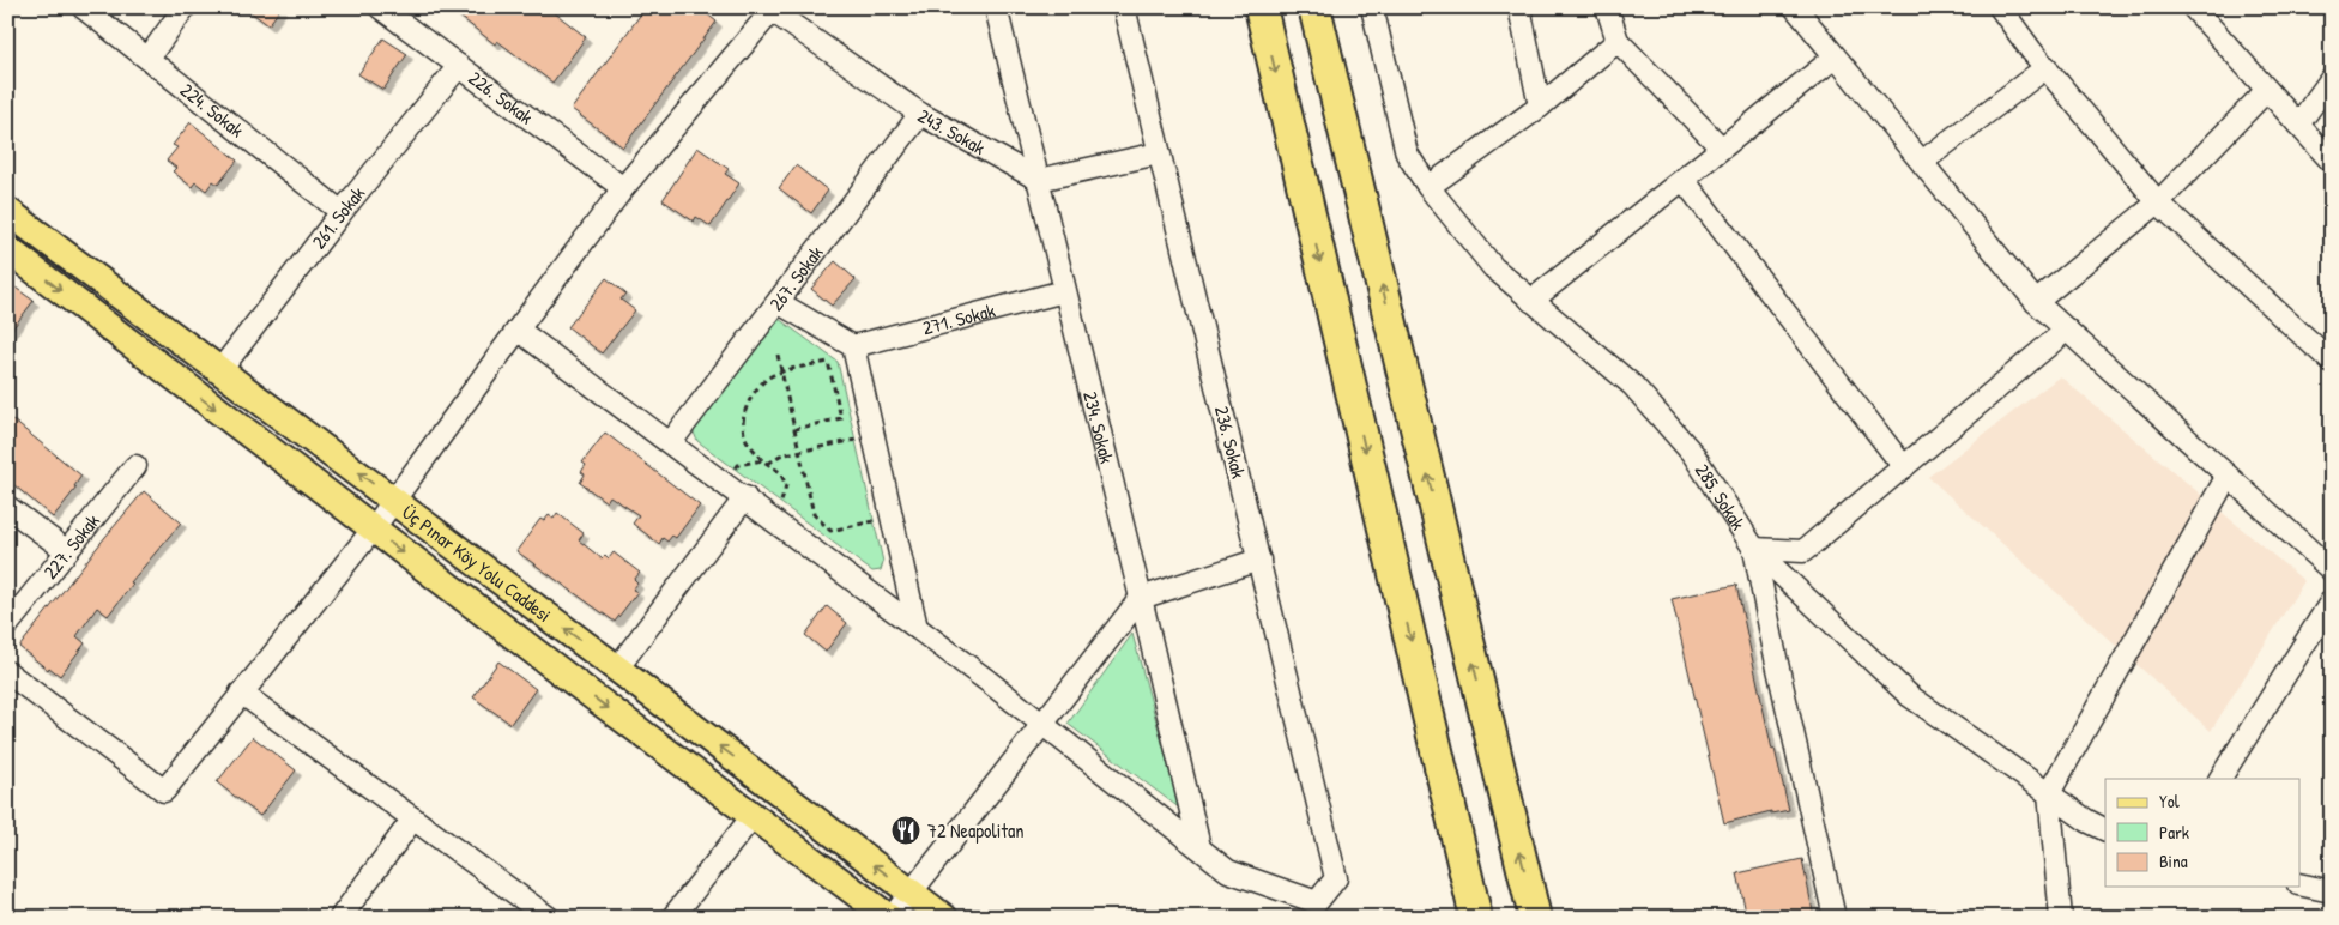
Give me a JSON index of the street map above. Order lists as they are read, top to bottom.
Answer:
{
  "streets": {
    "main road": ["Üç Pınar Köy Yolu Caddesi"],
    "street": [
      "226. Sokak",
      "224. Sokak",
      "243. Sokak",
      "261. Sokak",
      "267. Sokak",
      "271. Sokak",
      "234. Sokak",
      "236. Sokak",
      "285. Sokak",
      "227. Sokak"
    ]
  },
  "crossings": [
    ["226. Sokak", "261. Sokak"],
    ["224. Sokak", "261. Sokak"],
    ["243. Sokak", "267. Sokak"],
    ["243. Sokak", "234. Sokak"],
    ["261. Sokak", "Üç Pınar Köy Yolu Caddesi"],
    ["271. Sokak", "234. Sokak"],
    ["234. Sokak", "236. Sokak"]
  ],
  "places": {
    "restaurant": ["72 Neapolitan"]
  },
  "legend": ["Yol", "Park", "Bina"]
}
